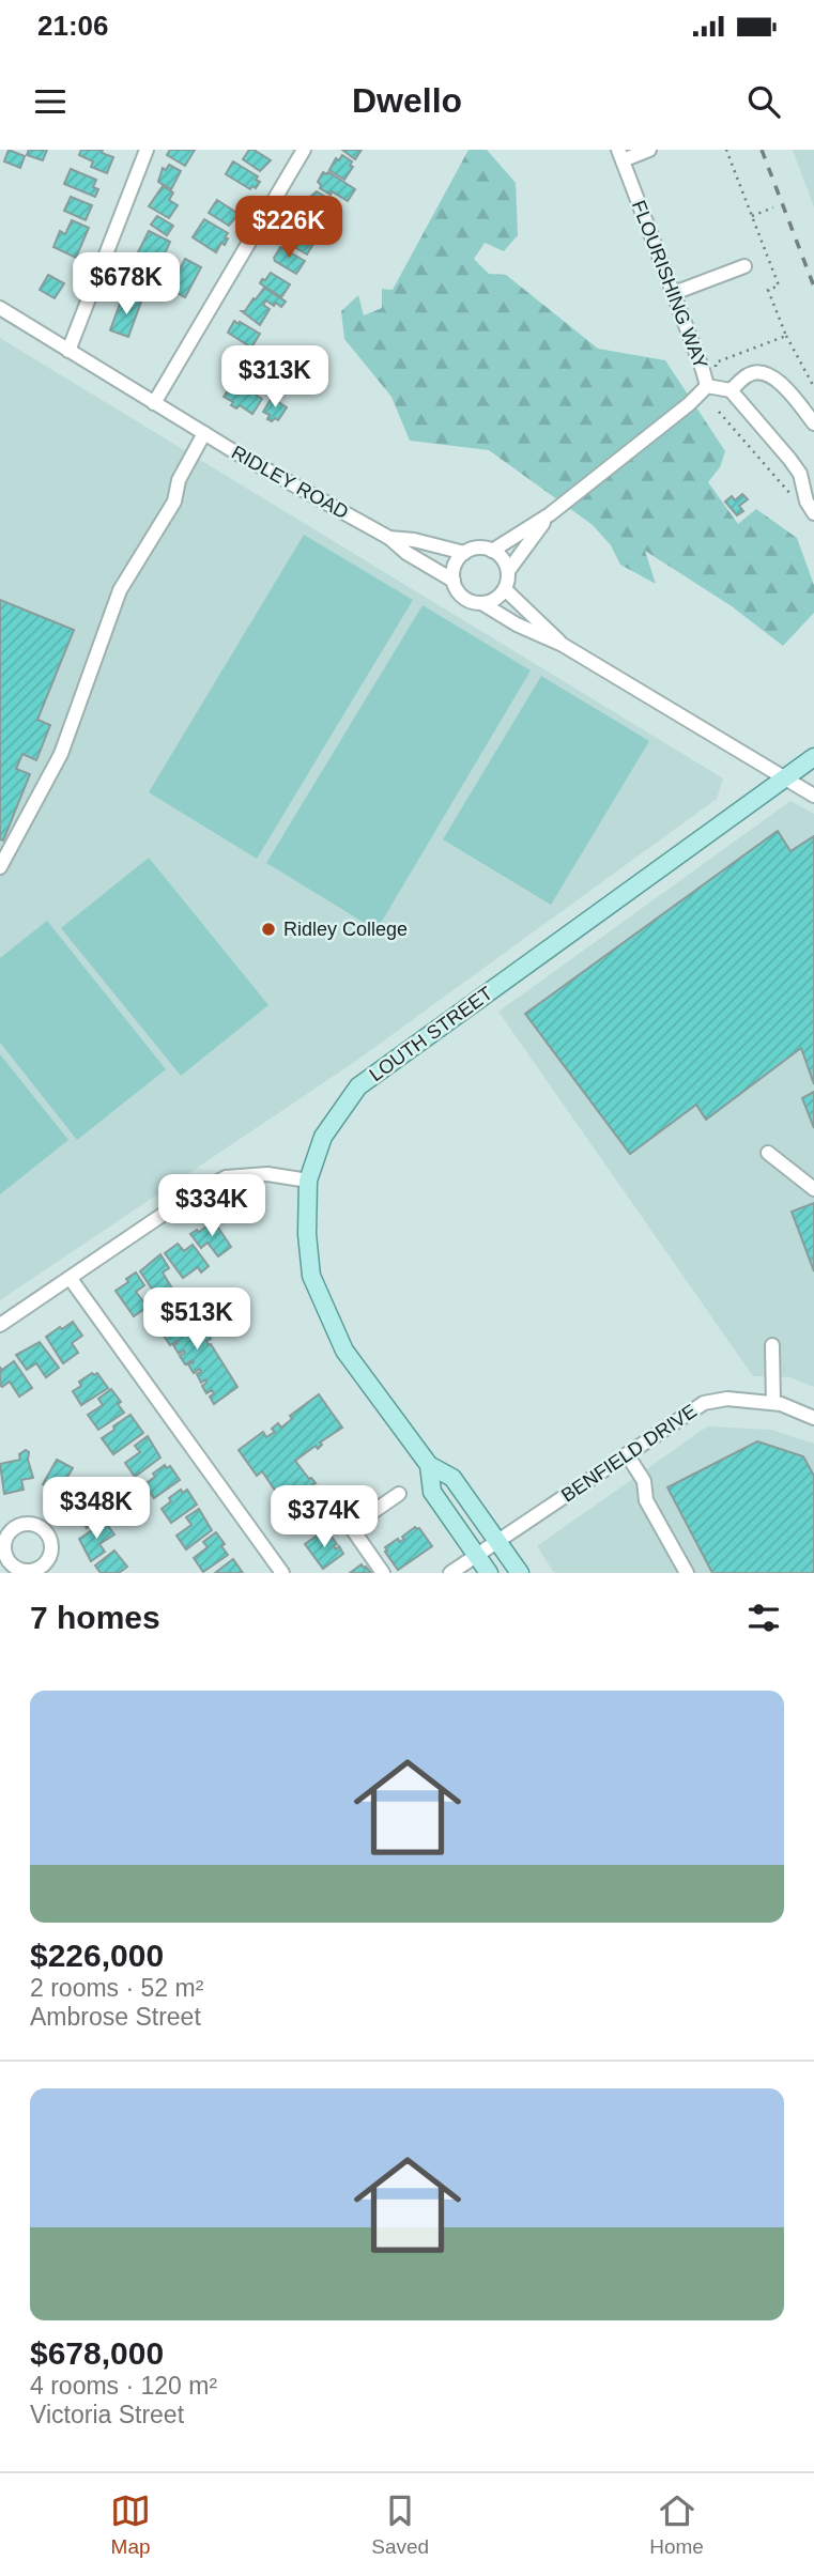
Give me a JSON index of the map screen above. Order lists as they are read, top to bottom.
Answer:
{
  "streets": {
    "main road": ["LOUTH STREET"],
    "street": ["FLOURISHING WAY", "RIDLEY ROAD", "BENFIELD DRIVE"]
  },
  "crossings": [
    ["FLOURISHING WAY", "RIDLEY ROAD"],
    ["LOUTH STREET", "BENFIELD DRIVE"]
  ],
  "places": ["Ridley College"],
  "page": {
    "status": "21:06",
    "header": "Dwello",
    "price": [
      "$226K",
      "$678K",
      "$313K",
      "$334K",
      "$513K",
      "$348K",
      "$374K"
    ],
    "heading": "7 homes",
    "list": [
      {
        "name": "$226,000",
        "note": "2 rooms · 52 m² · Ambrose Street"
      },
      {
        "name": "$678,000",
        "note": "4 rooms · 120 m² · Victoria Street"
      }
    ],
    "tabs": ["Map", "Saved", "Home"]
  }
}
